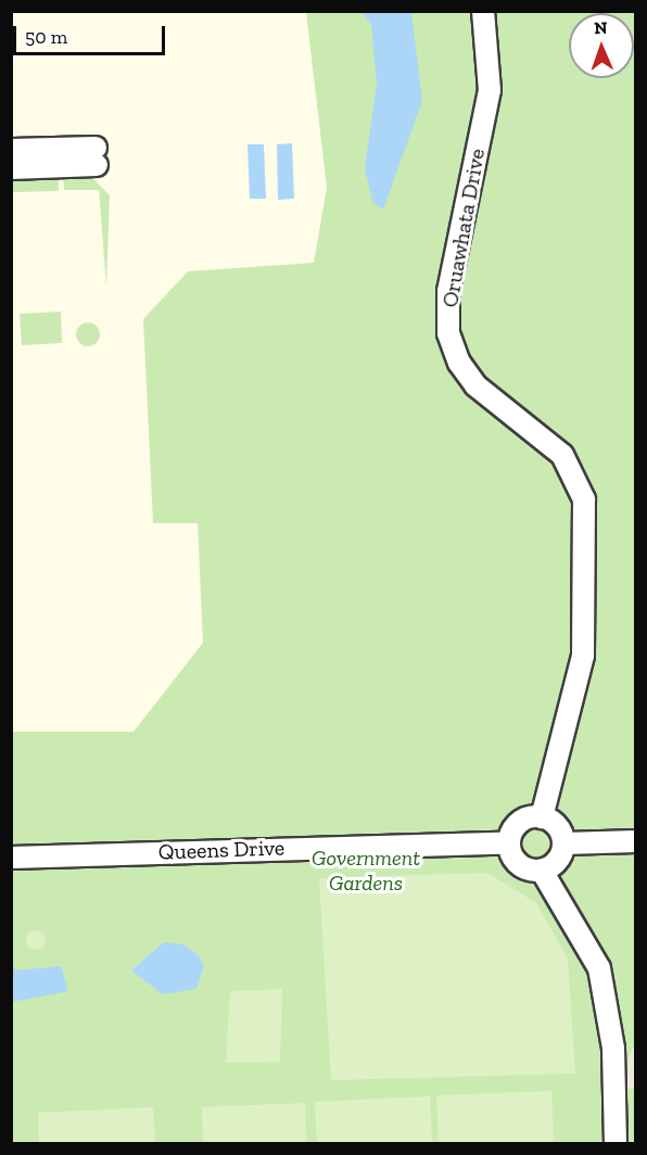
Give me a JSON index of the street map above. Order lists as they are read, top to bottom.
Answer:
{
  "streets": {
    "street": ["Oruawhata Drive", "Queens Drive"]
  },
  "crossings": [
    ["Oruawhata Drive", "Queens Drive"]
  ],
  "parks": ["Government Gardens"],
  "scale_bar": "50 m",
  "north": "top"
}
